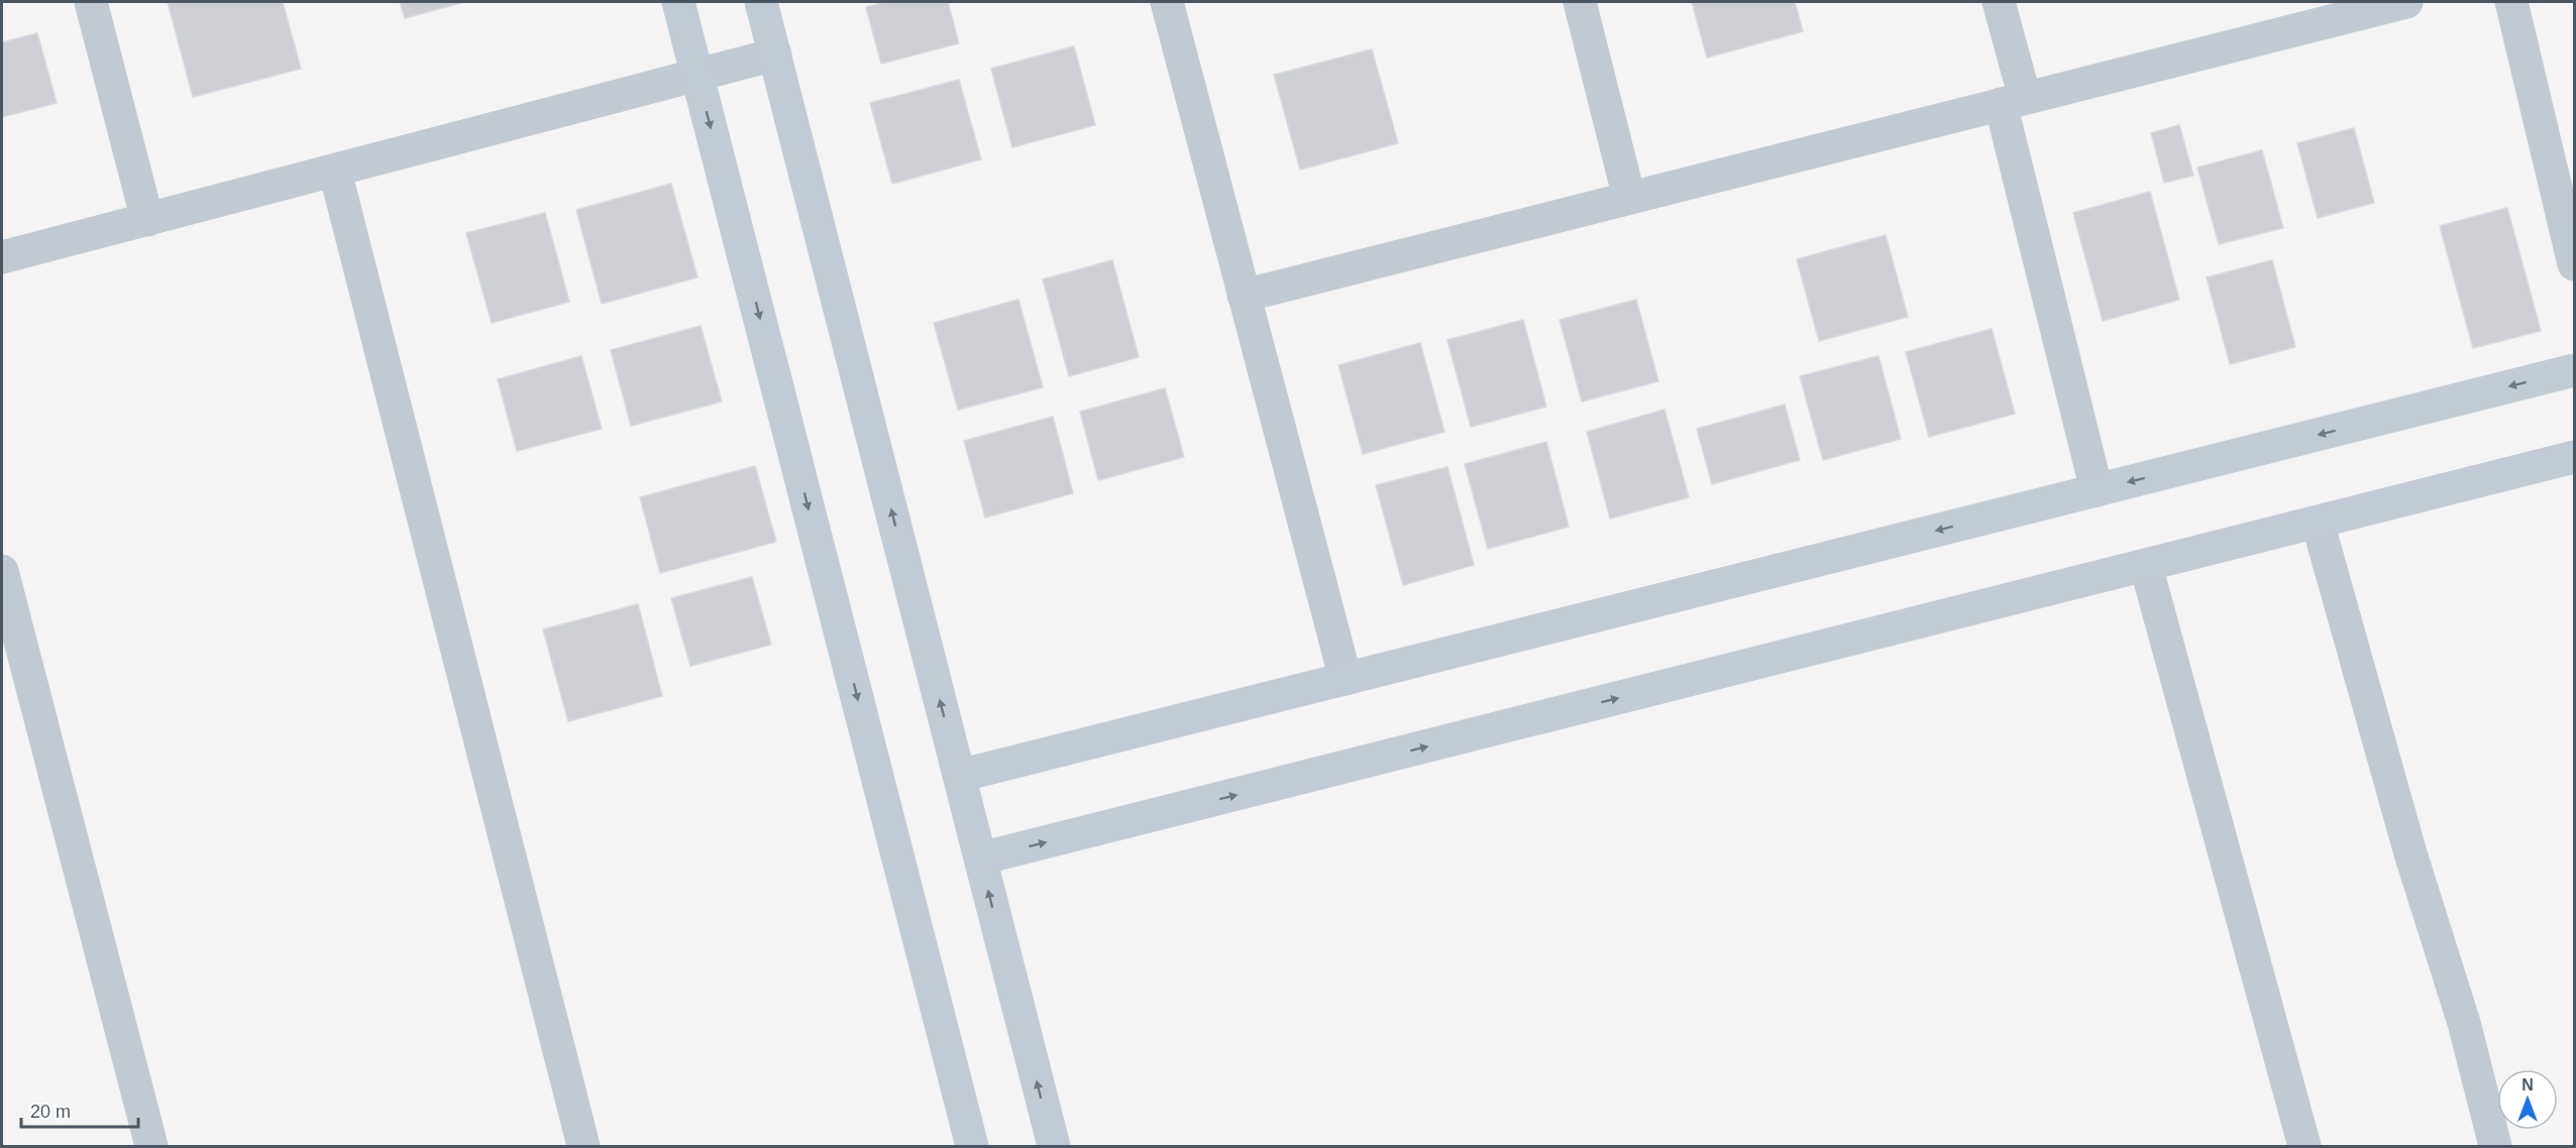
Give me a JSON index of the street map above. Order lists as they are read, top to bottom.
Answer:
{
  "scale_bar": "20 m",
  "north": "top"
}
